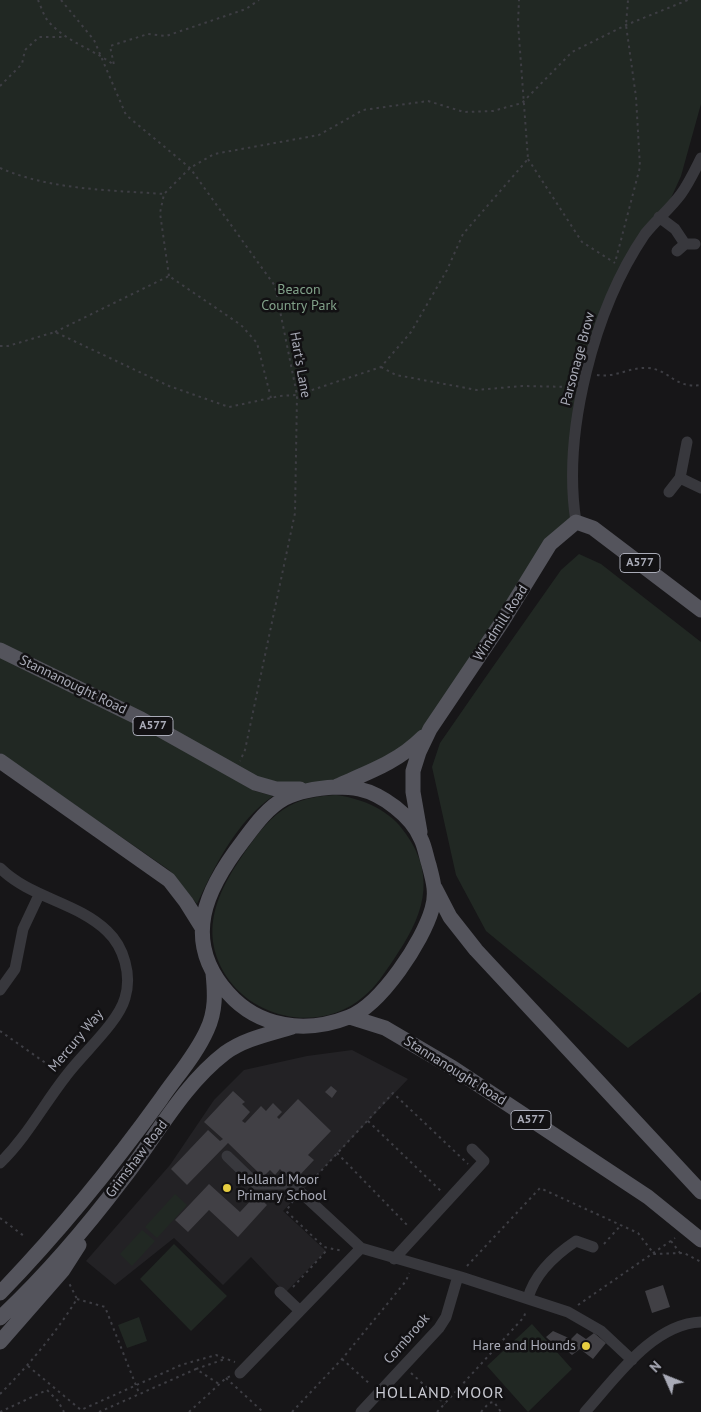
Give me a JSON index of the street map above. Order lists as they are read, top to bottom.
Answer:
{
  "streets": {
    "main road": [
      "A577",
      "Windmill Road",
      "Stannanought Road",
      "Grimshaw Road"
    ],
    "street": ["Parsonage Brow", "Mercury Way", "Cornbrook"],
    "path": ["Hart's Lane"]
  },
  "crossings": [
    ["Parsonage Brow", "A577"],
    ["Parsonage Brow", "Windmill Road"],
    ["Hart's Lane", "Stannanought Road"],
    ["A577", "Windmill Road"],
    ["A577", "Stannanought Road"],
    ["A577", "Grimshaw Road"]
  ],
  "districts": ["HOLLAND MOOR"],
  "parks": ["Beacon Country Park"],
  "places": ["Holland Moor Primary School", "Hare and Hounds"],
  "north": "top left"
}
